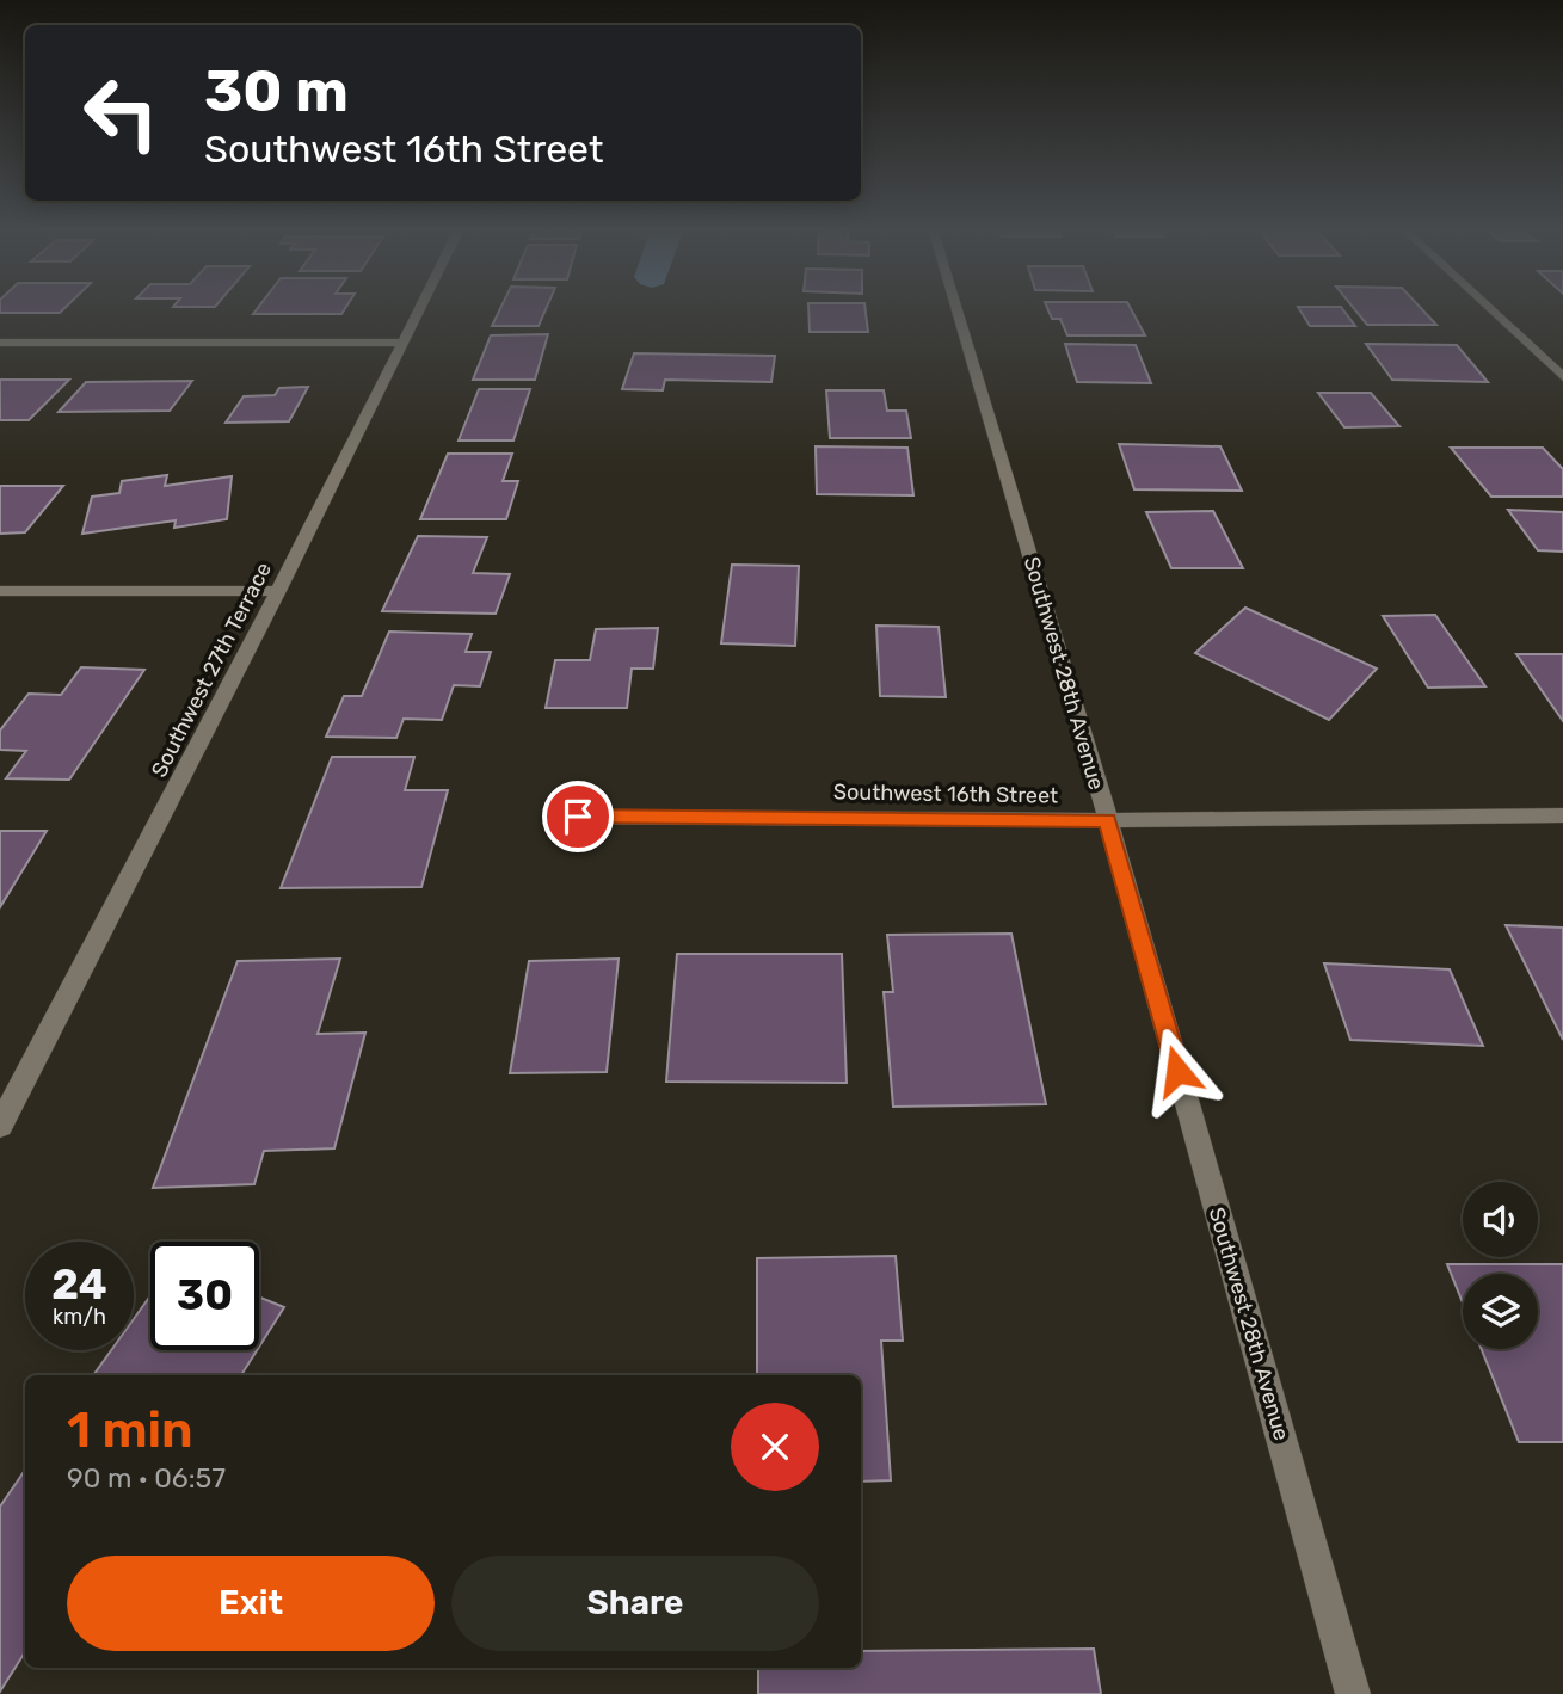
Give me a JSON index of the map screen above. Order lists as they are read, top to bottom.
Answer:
{
  "streets": {
    "street": ["Southwest 27th Terrace", "Southwest 28th Avenue", "Southwest 16th Street"]
  },
  "crossings": [
    ["Southwest 28th Avenue", "Southwest 16th Street"]
  ],
  "page": {
    "turn": ["30 m", "Southwest 16th Street"],
    "speed": "24 km/h",
    "limit": "30",
    "heading": ["1 min", "90 m · 06:57"],
    "buttons": ["Exit", "Share"]
  }
}
